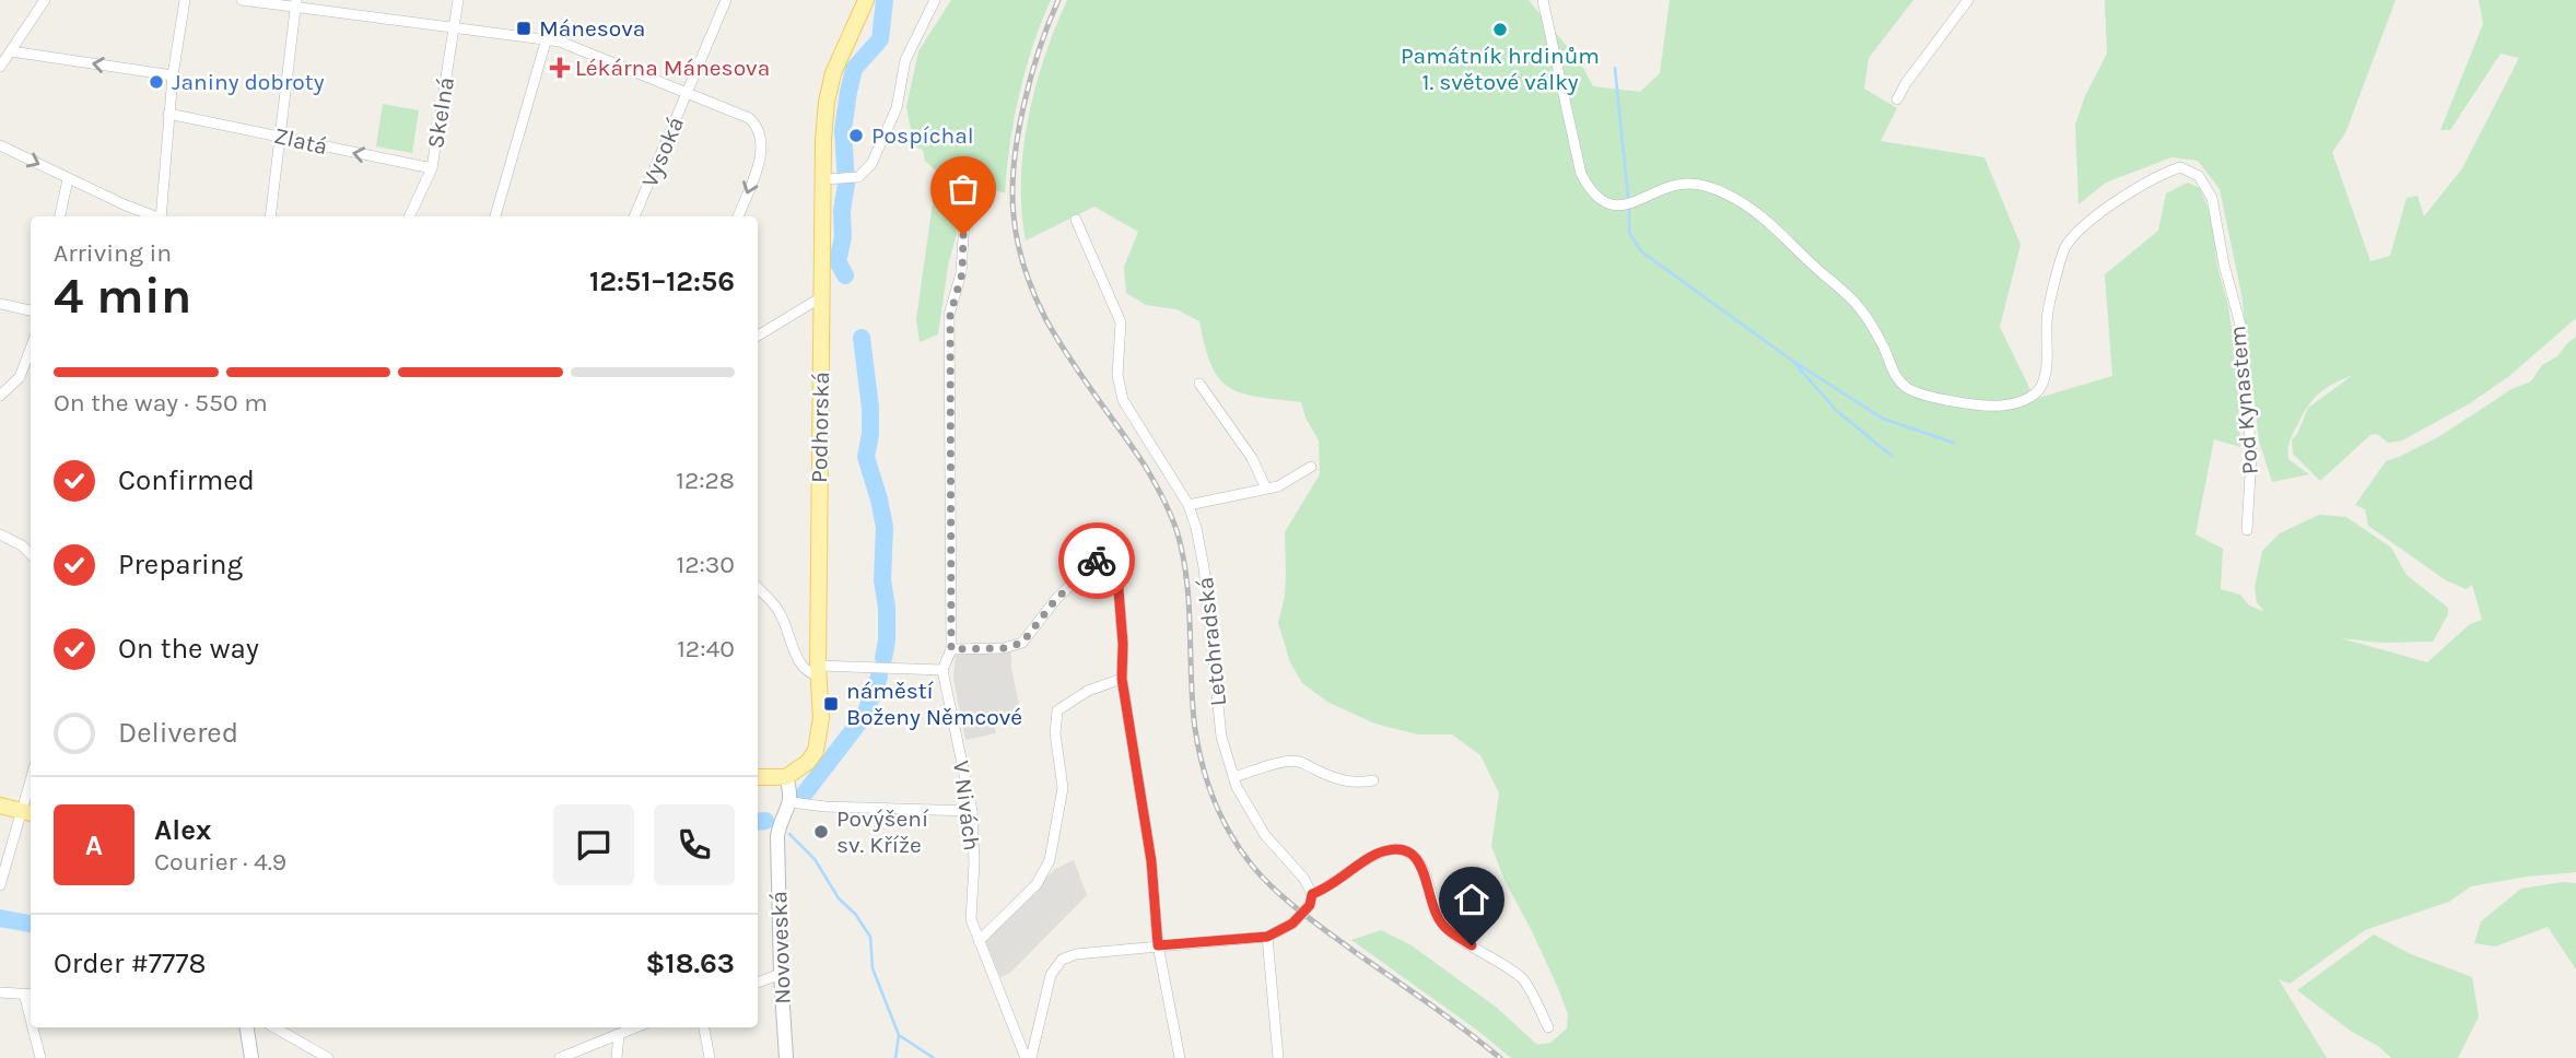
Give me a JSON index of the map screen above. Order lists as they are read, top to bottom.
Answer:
{
  "streets": {
    "main road": ["Podhorská"],
    "street": [
      "Skelná",
      "Zlatá",
      "Vysoká",
      "Pod Kynastem",
      "Letohradská",
      "V Nivách",
      "Novoveská"
    ]
  },
  "crossings": [
    ["Skelná", "Zlatá"]
  ],
  "one_way": ["Zlatá"],
  "places": {
    "transit": ["Mánesova", "náměstí Boženy Němcové"],
    "other": [
      "Památník hrdinům 1. světové války",
      "Janiny dobroty",
      "Pospíchal",
      "Povýšení sv. Kříže"
    ],
    "health": ["Lékárna Mánesova"]
  },
  "page": {
    "heading": ["4 min", "Arriving in", "12:51–12:56"],
    "panel": [
      "Alex",
      "Courier · 4.9",
      "Order #7778",
      "$18.63"
    ],
    "bar": "On the way · 550 m",
    "list": [
      ["Confirmed", "12:28"],
      ["Preparing", "12:30"],
      ["On the way", "12:40"],
      "Delivered"
    ],
    "round": "A"
  }
}
